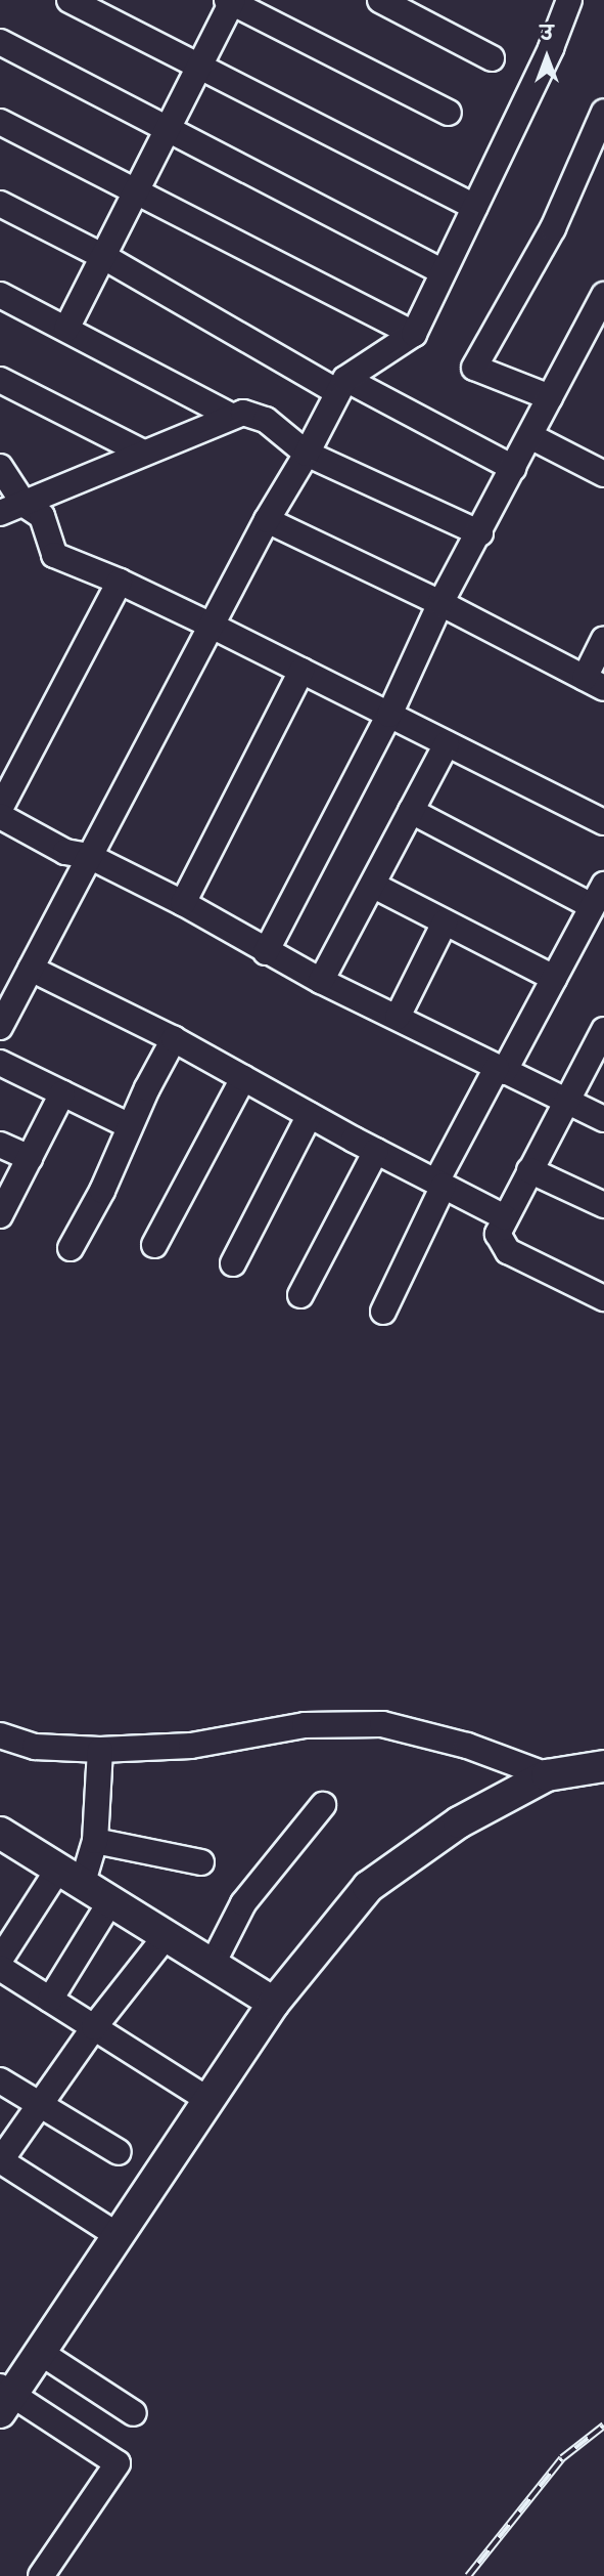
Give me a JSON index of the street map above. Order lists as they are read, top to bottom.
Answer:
{
  "north": "top"
}
